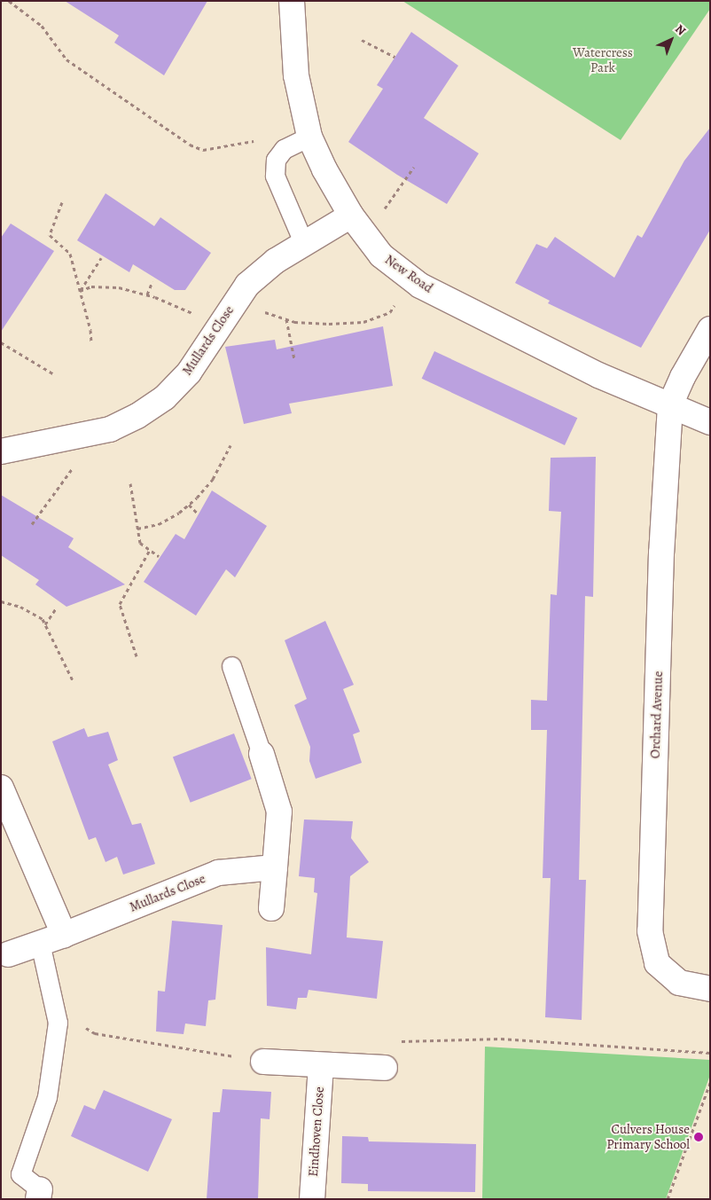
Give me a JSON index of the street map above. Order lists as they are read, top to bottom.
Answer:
{
  "streets": {
    "street": [
      "New Road",
      "Mullards Close",
      "Orchard Avenue",
      "Eindhoven Close"
    ]
  },
  "crossings": [
    ["New Road", "Mullards Close"],
    ["New Road", "Orchard Avenue"]
  ],
  "parks": ["Watercress Park"],
  "places": ["Culvers House Primary School"],
  "north": "top right"
}
